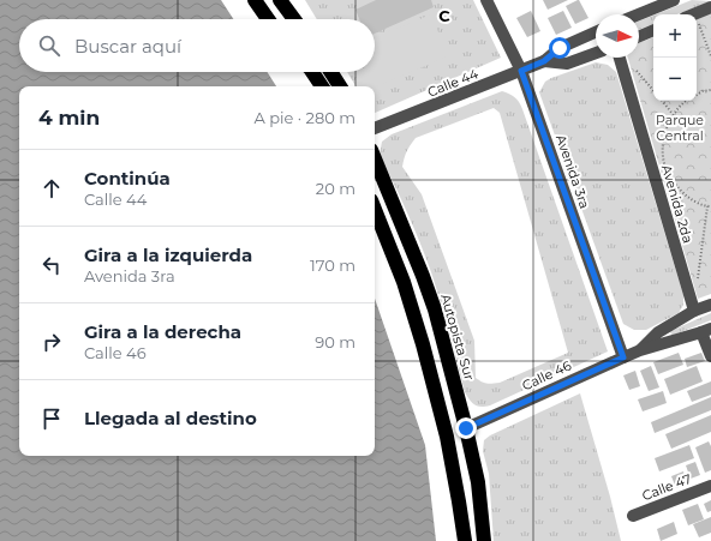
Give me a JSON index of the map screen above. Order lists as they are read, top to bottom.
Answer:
{
  "streets": {
    "highway": ["Autopista Sur"],
    "street": [
      "Calle 44",
      "Avenida 3ra",
      "Avenida 2da",
      "Calle 46",
      "Calle 47"
    ]
  },
  "crossings": [
    ["Calle 44", "Avenida 3ra"],
    ["Avenida 3ra", "Calle 46"],
    ["Avenida 2da", "Calle 46"],
    ["Autopista Sur", "Calle 46"]
  ],
  "parks": ["Parque Central"],
  "north": "right",
  "page": {
    "map_buttons": ["+", "−"],
    "search": "Buscar aquí",
    "heading": ["4 min", "A pie · 280 m"],
    "list": [
      ["Continúa", "Calle 44", "20 m"],
      ["Gira a la izquierda", "Avenida 3ra", "170 m"],
      ["Gira a la derecha", "Calle 46", "90 m"],
      "Llegada al destino"
    ]
  },
  "grid": {
    "columns": ["C"]
  }
}
